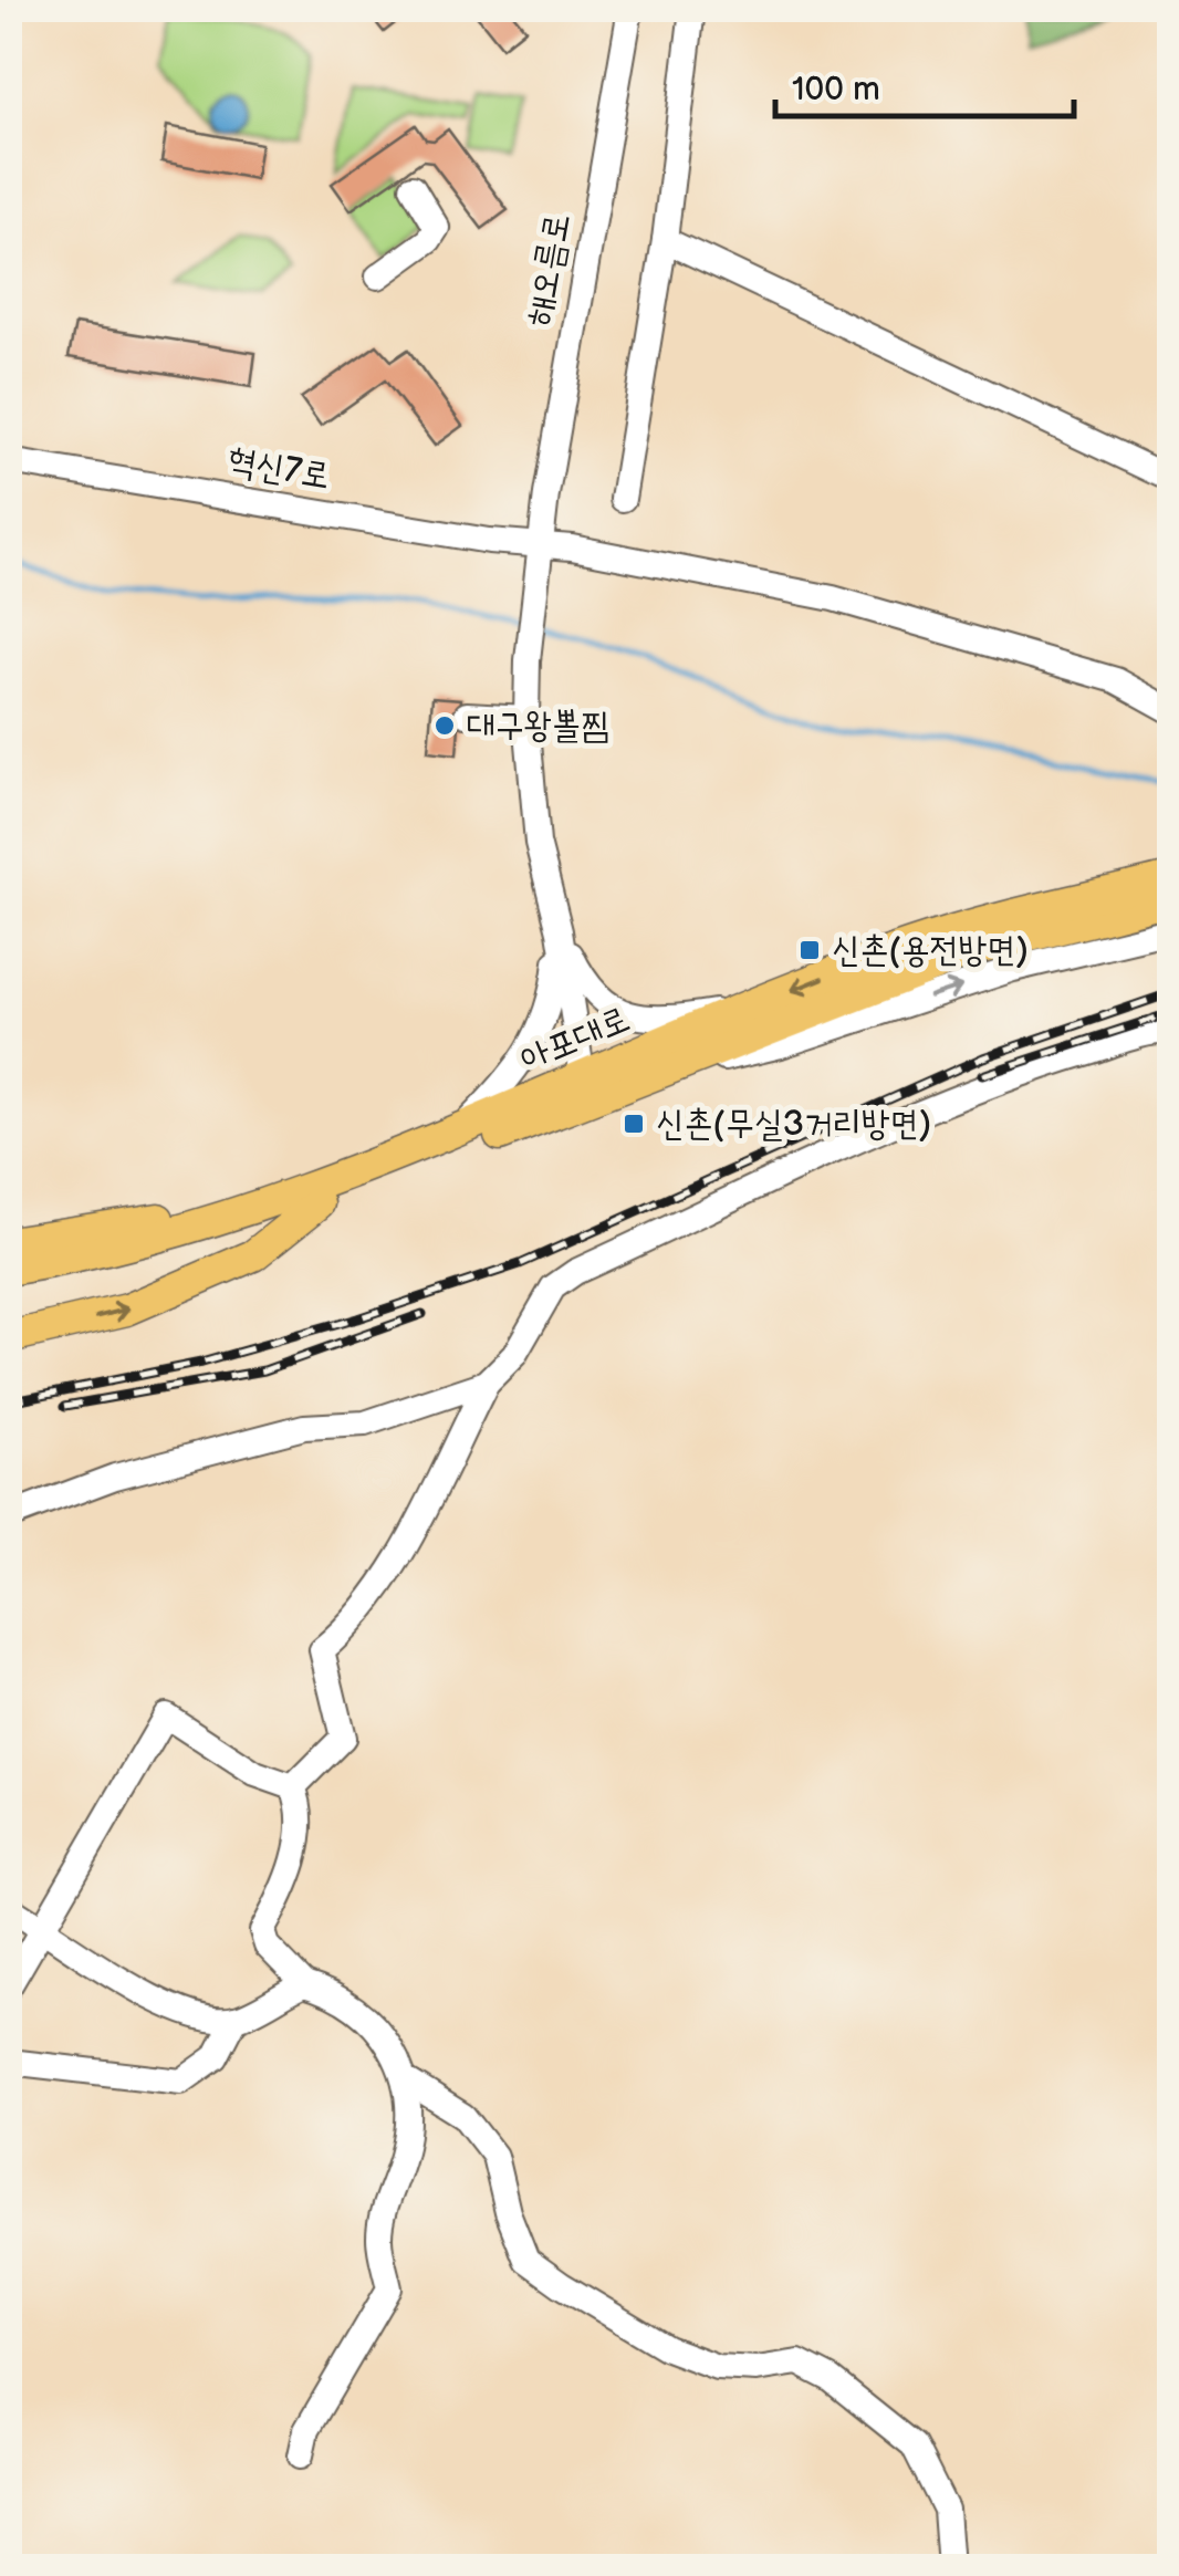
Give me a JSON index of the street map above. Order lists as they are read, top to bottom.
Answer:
{
  "streets": {
    "main road": ["아포대로"],
    "street": ["해오름로", "혁신7로"]
  },
  "crossings": [
    ["해오름로", "혁신7로"]
  ],
  "places": {
    "other": ["대구왕뽈찜"],
    "transit": ["신촌(용전방면)", "신촌(무실3거리방면)"]
  },
  "scale_bar": "100 m"
}
